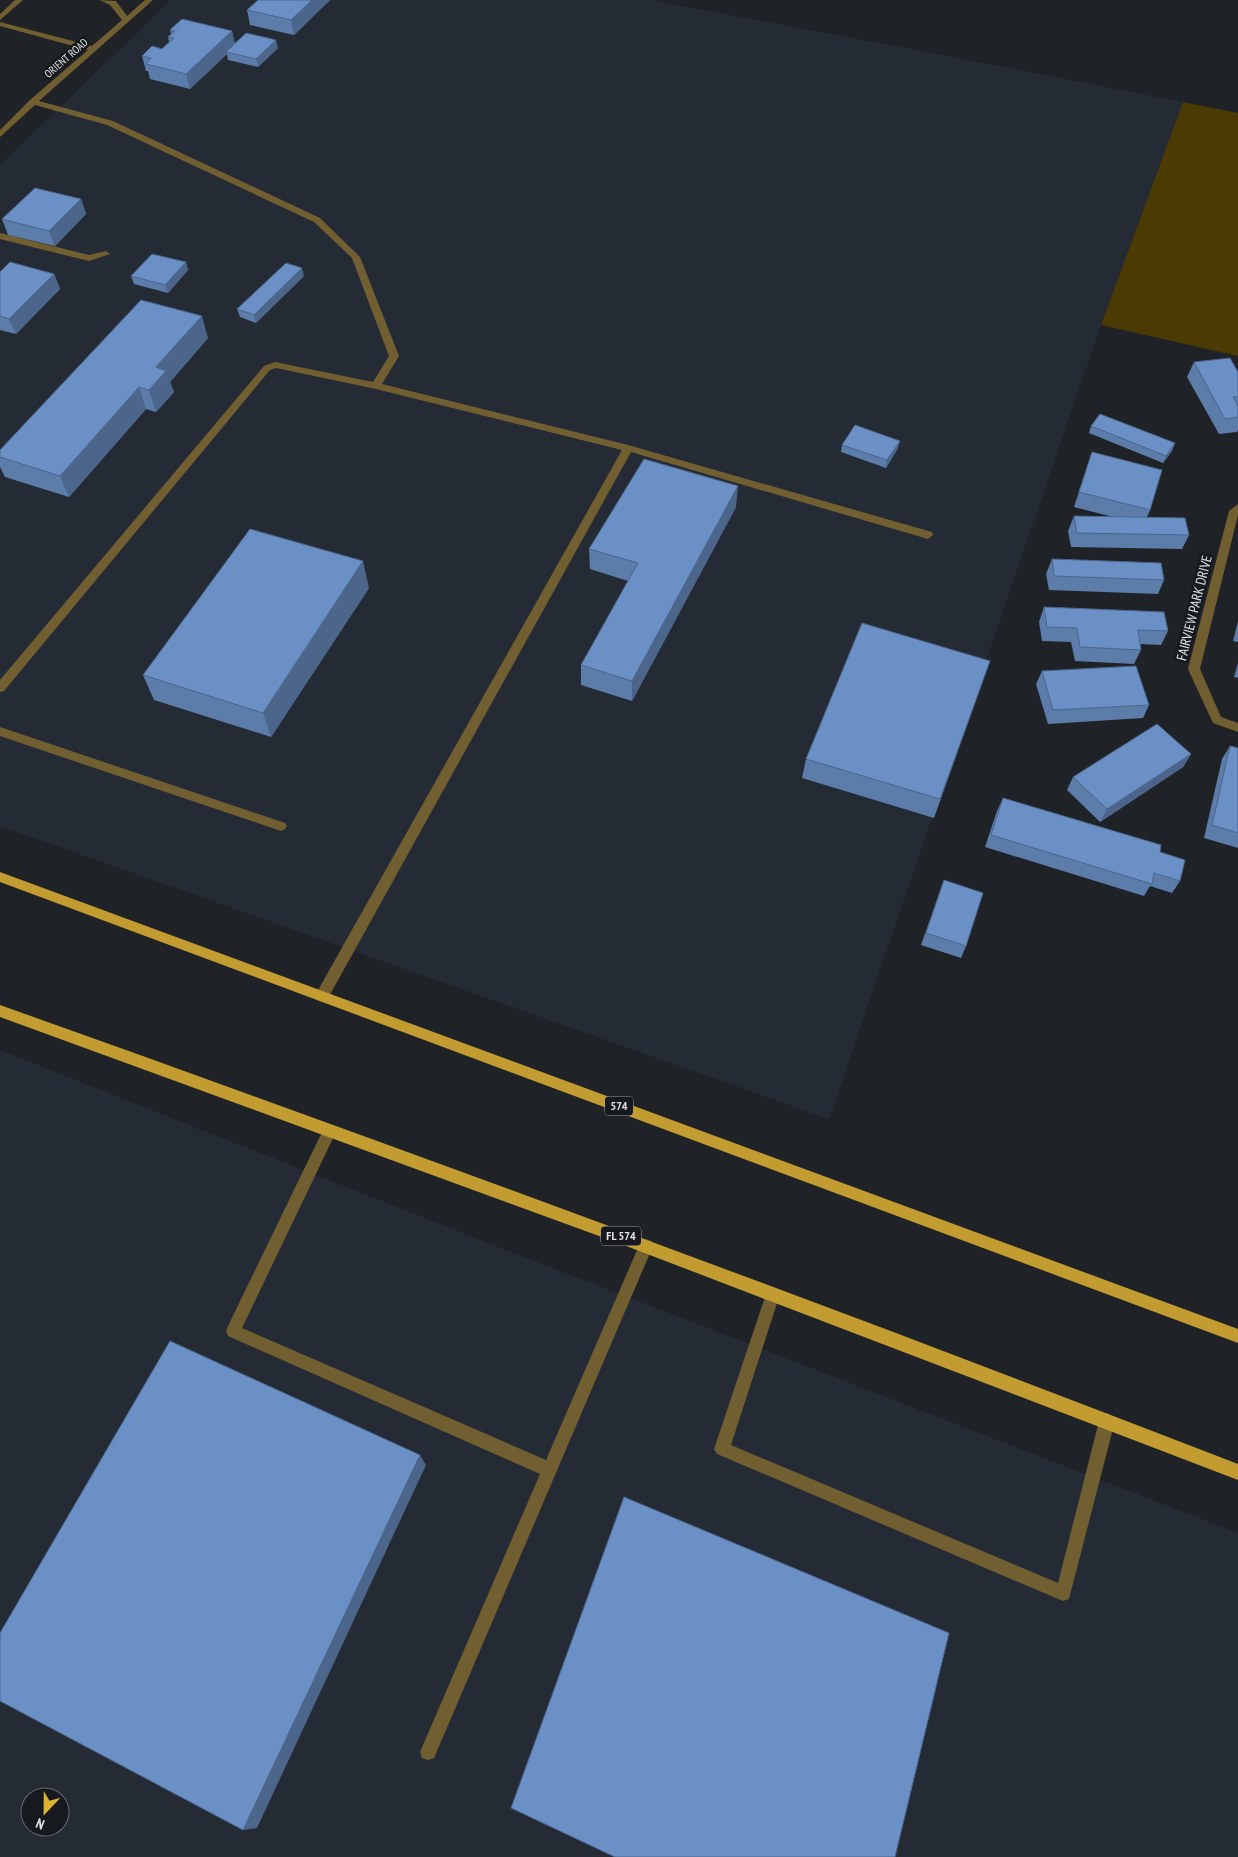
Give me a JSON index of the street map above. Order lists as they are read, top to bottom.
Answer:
{
  "streets": {
    "main road": ["574", "FL 574"],
    "street": ["ORIENT ROAD", "FAIRVIEW PARK DRIVE"]
  },
  "north": "bottom"
}
